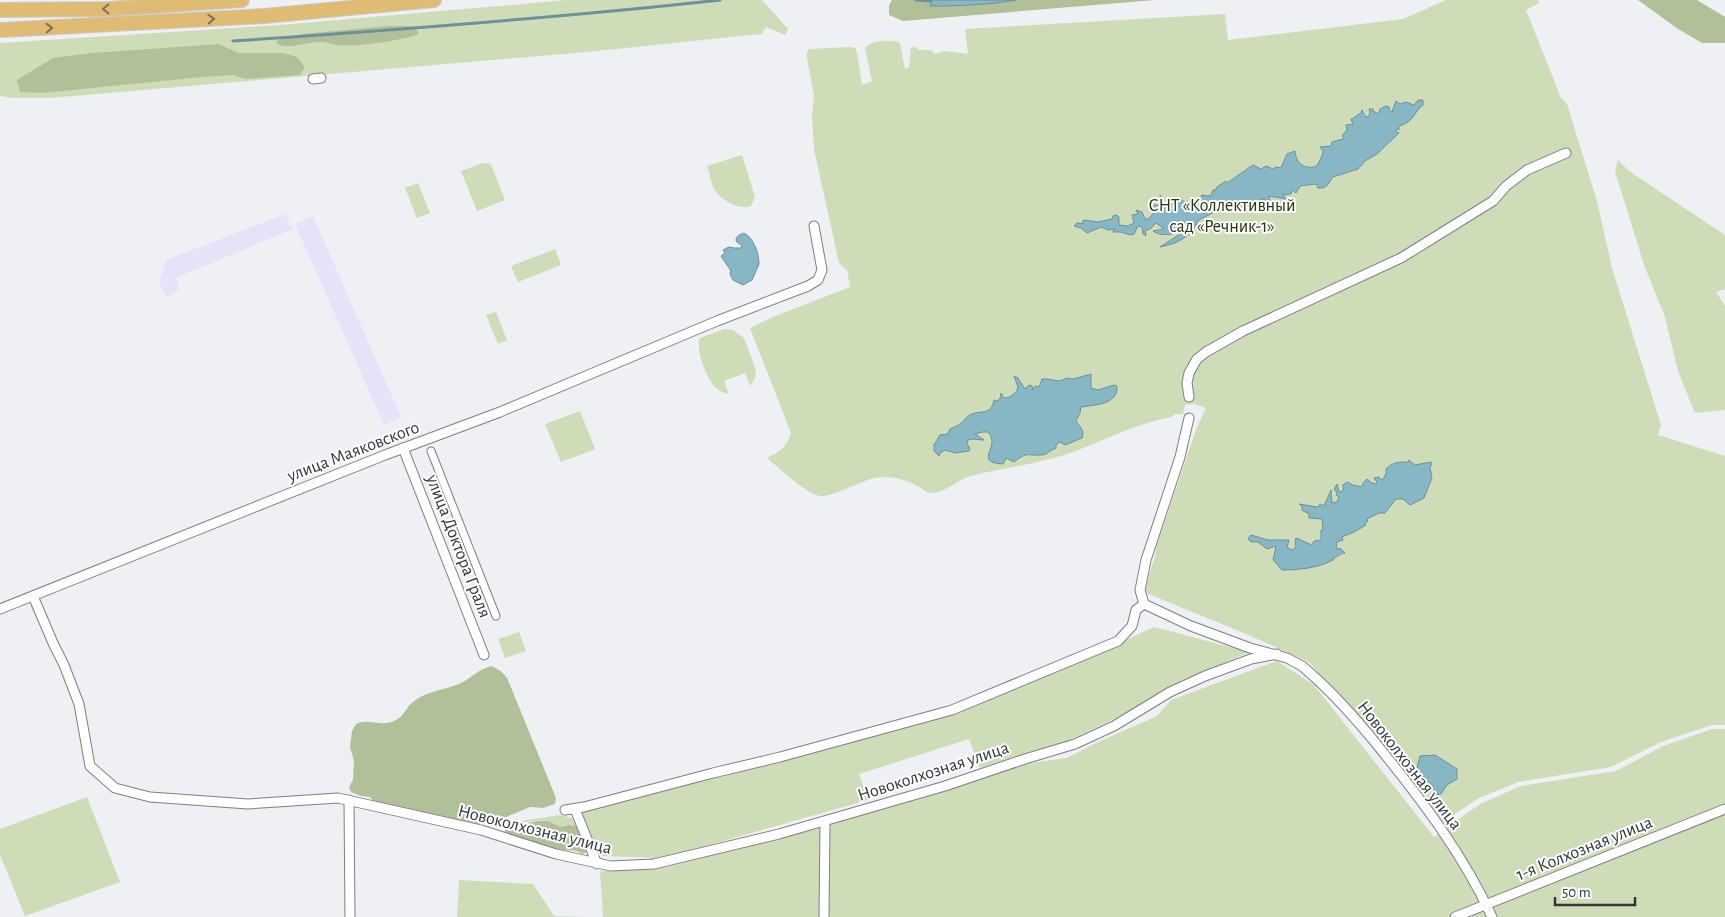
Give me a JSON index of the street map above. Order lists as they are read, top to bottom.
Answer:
{
  "streets": {
    "street": [
      "улица Маяковского",
      "улица Доктора Граля",
      "Новоколхозная улица",
      "1-я Колхозная улица"
    ]
  },
  "crossings": [
    ["улица Маяковского", "улица Доктора Граля"],
    ["улица Маяковского", "Новоколхозная улица"],
    ["Новоколхозная улица", "1-я Колхозная улица"]
  ],
  "parks": ["СНТ «Коллективный сад «Речник-1»"],
  "scale_bar": "50 m"
}
